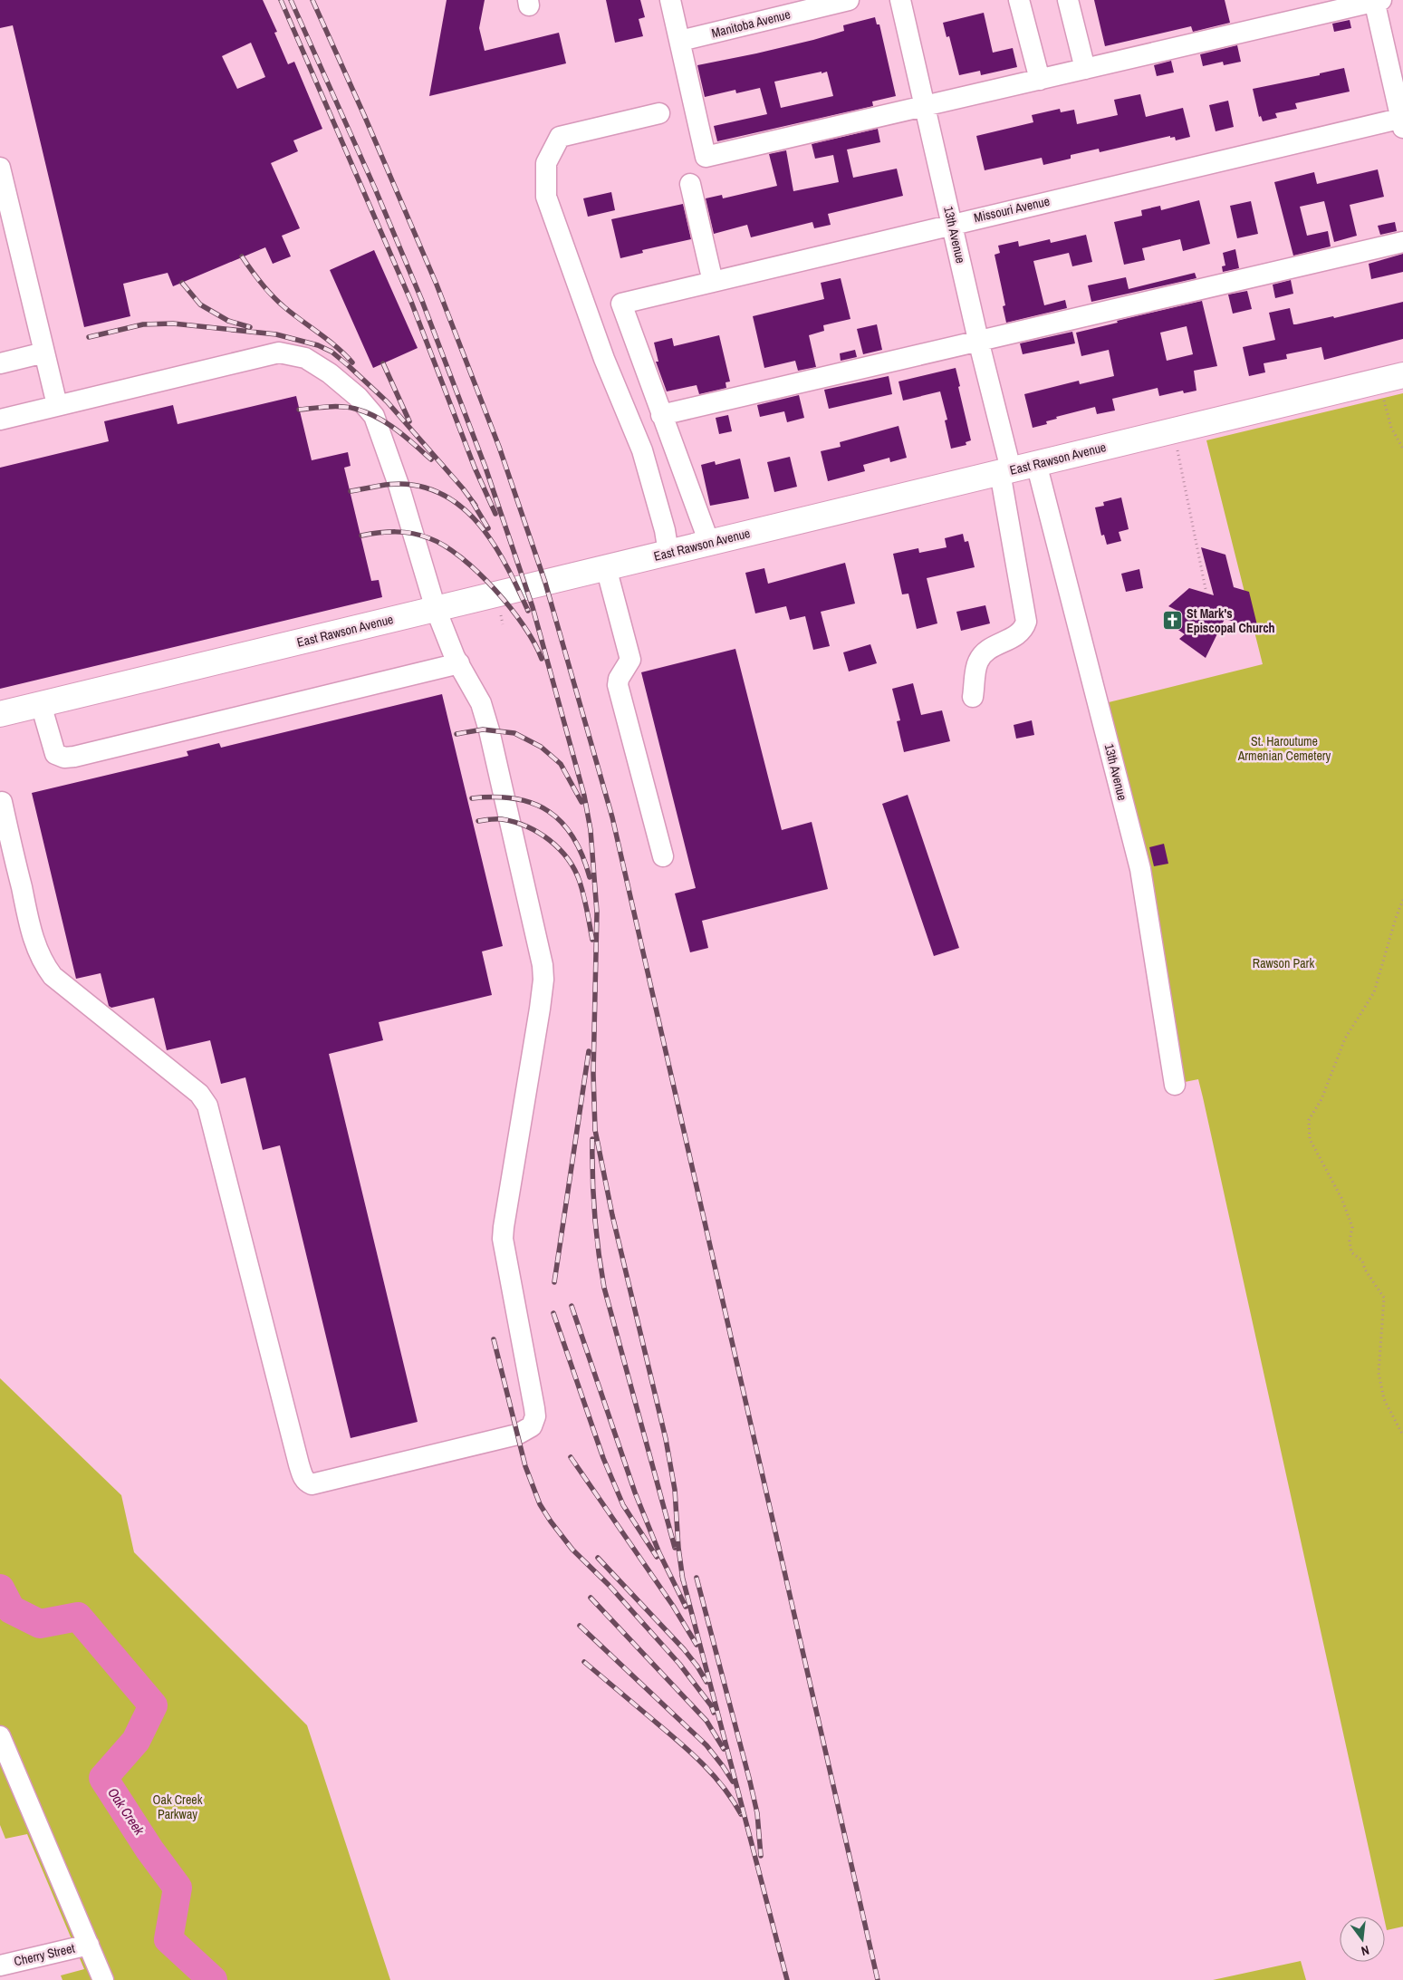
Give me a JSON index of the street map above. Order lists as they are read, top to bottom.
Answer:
{
  "streets": {
    "main road": ["East Rawson Avenue"],
    "street": [
      "Manitoba Avenue",
      "Missouri Avenue",
      "13th Avenue",
      "Cherry Street"
    ]
  },
  "crossings": [
    ["Missouri Avenue", "13th Avenue"],
    ["13th Avenue", "East Rawson Avenue"]
  ],
  "water": ["Oak Creek"],
  "parks": ["St. Haroutume Armenian Cemetery", "Rawson Park", "Oak Creek Parkway"],
  "places": {
    "church": ["St Mark's Episcopal Church"]
  },
  "north": "bottom"
}
